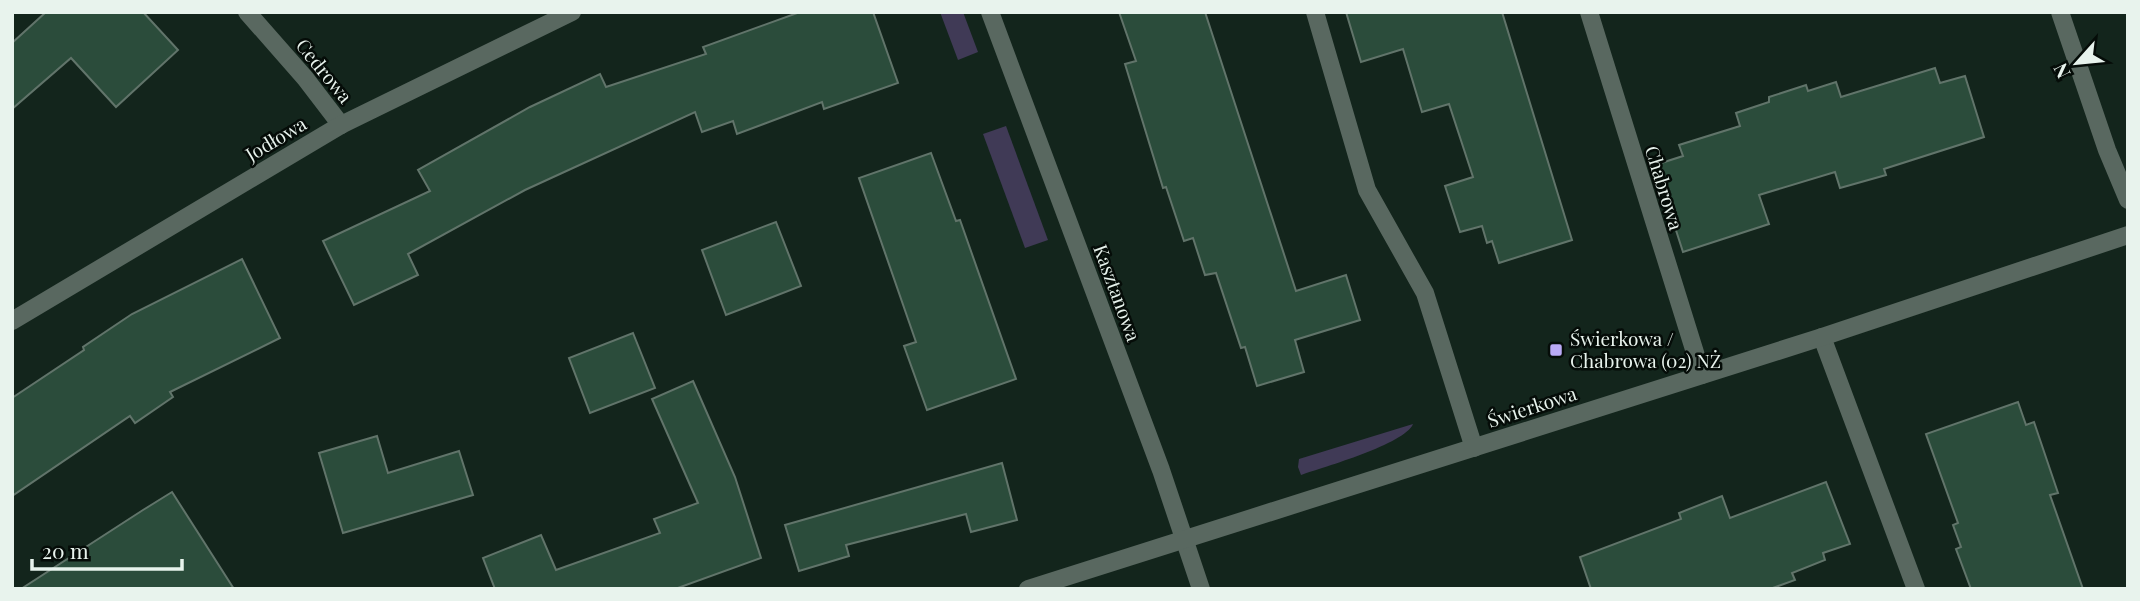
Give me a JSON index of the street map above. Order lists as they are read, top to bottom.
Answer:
{
  "streets": {
    "street": [
      "Cedrowa",
      "Jodłowa",
      "Chabrowa",
      "Kasztanowa",
      "Świerkowa"
    ]
  },
  "crossings": [
    ["Cedrowa", "Jodłowa"],
    ["Chabrowa", "Świerkowa"],
    ["Kasztanowa", "Świerkowa"]
  ],
  "places": {
    "transit": ["Świerkowa / Chabrowa (02) NŻ"]
  },
  "scale_bar": "20 m",
  "north": "bottom left"
}
